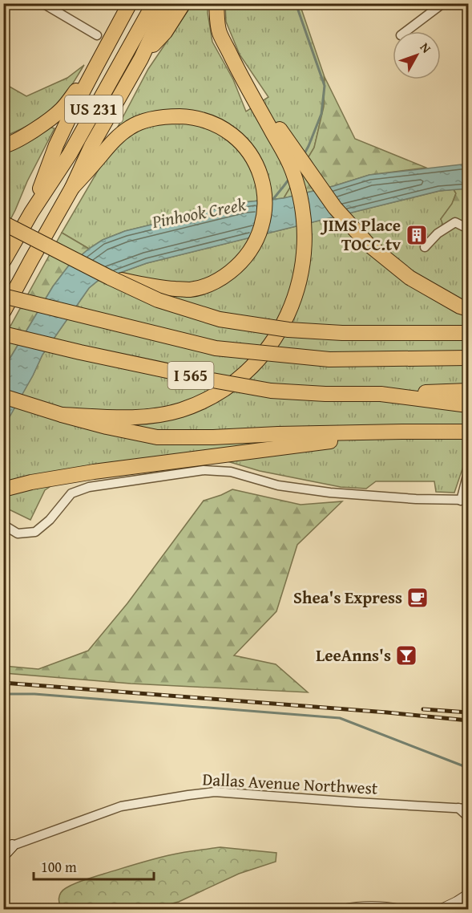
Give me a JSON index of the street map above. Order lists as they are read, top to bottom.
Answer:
{
  "streets": {
    "highway": ["US 231", "I 565"],
    "street": ["Dallas Avenue Northwest"]
  },
  "water": ["Pinhook Creek"],
  "places": {
    "building": ["JIMS Place TOCC.tv"],
    "cafe": ["Shea's Express"],
    "bar": ["LeeAnns's"]
  },
  "scale_bar": "100 m",
  "north": "top right"
}
